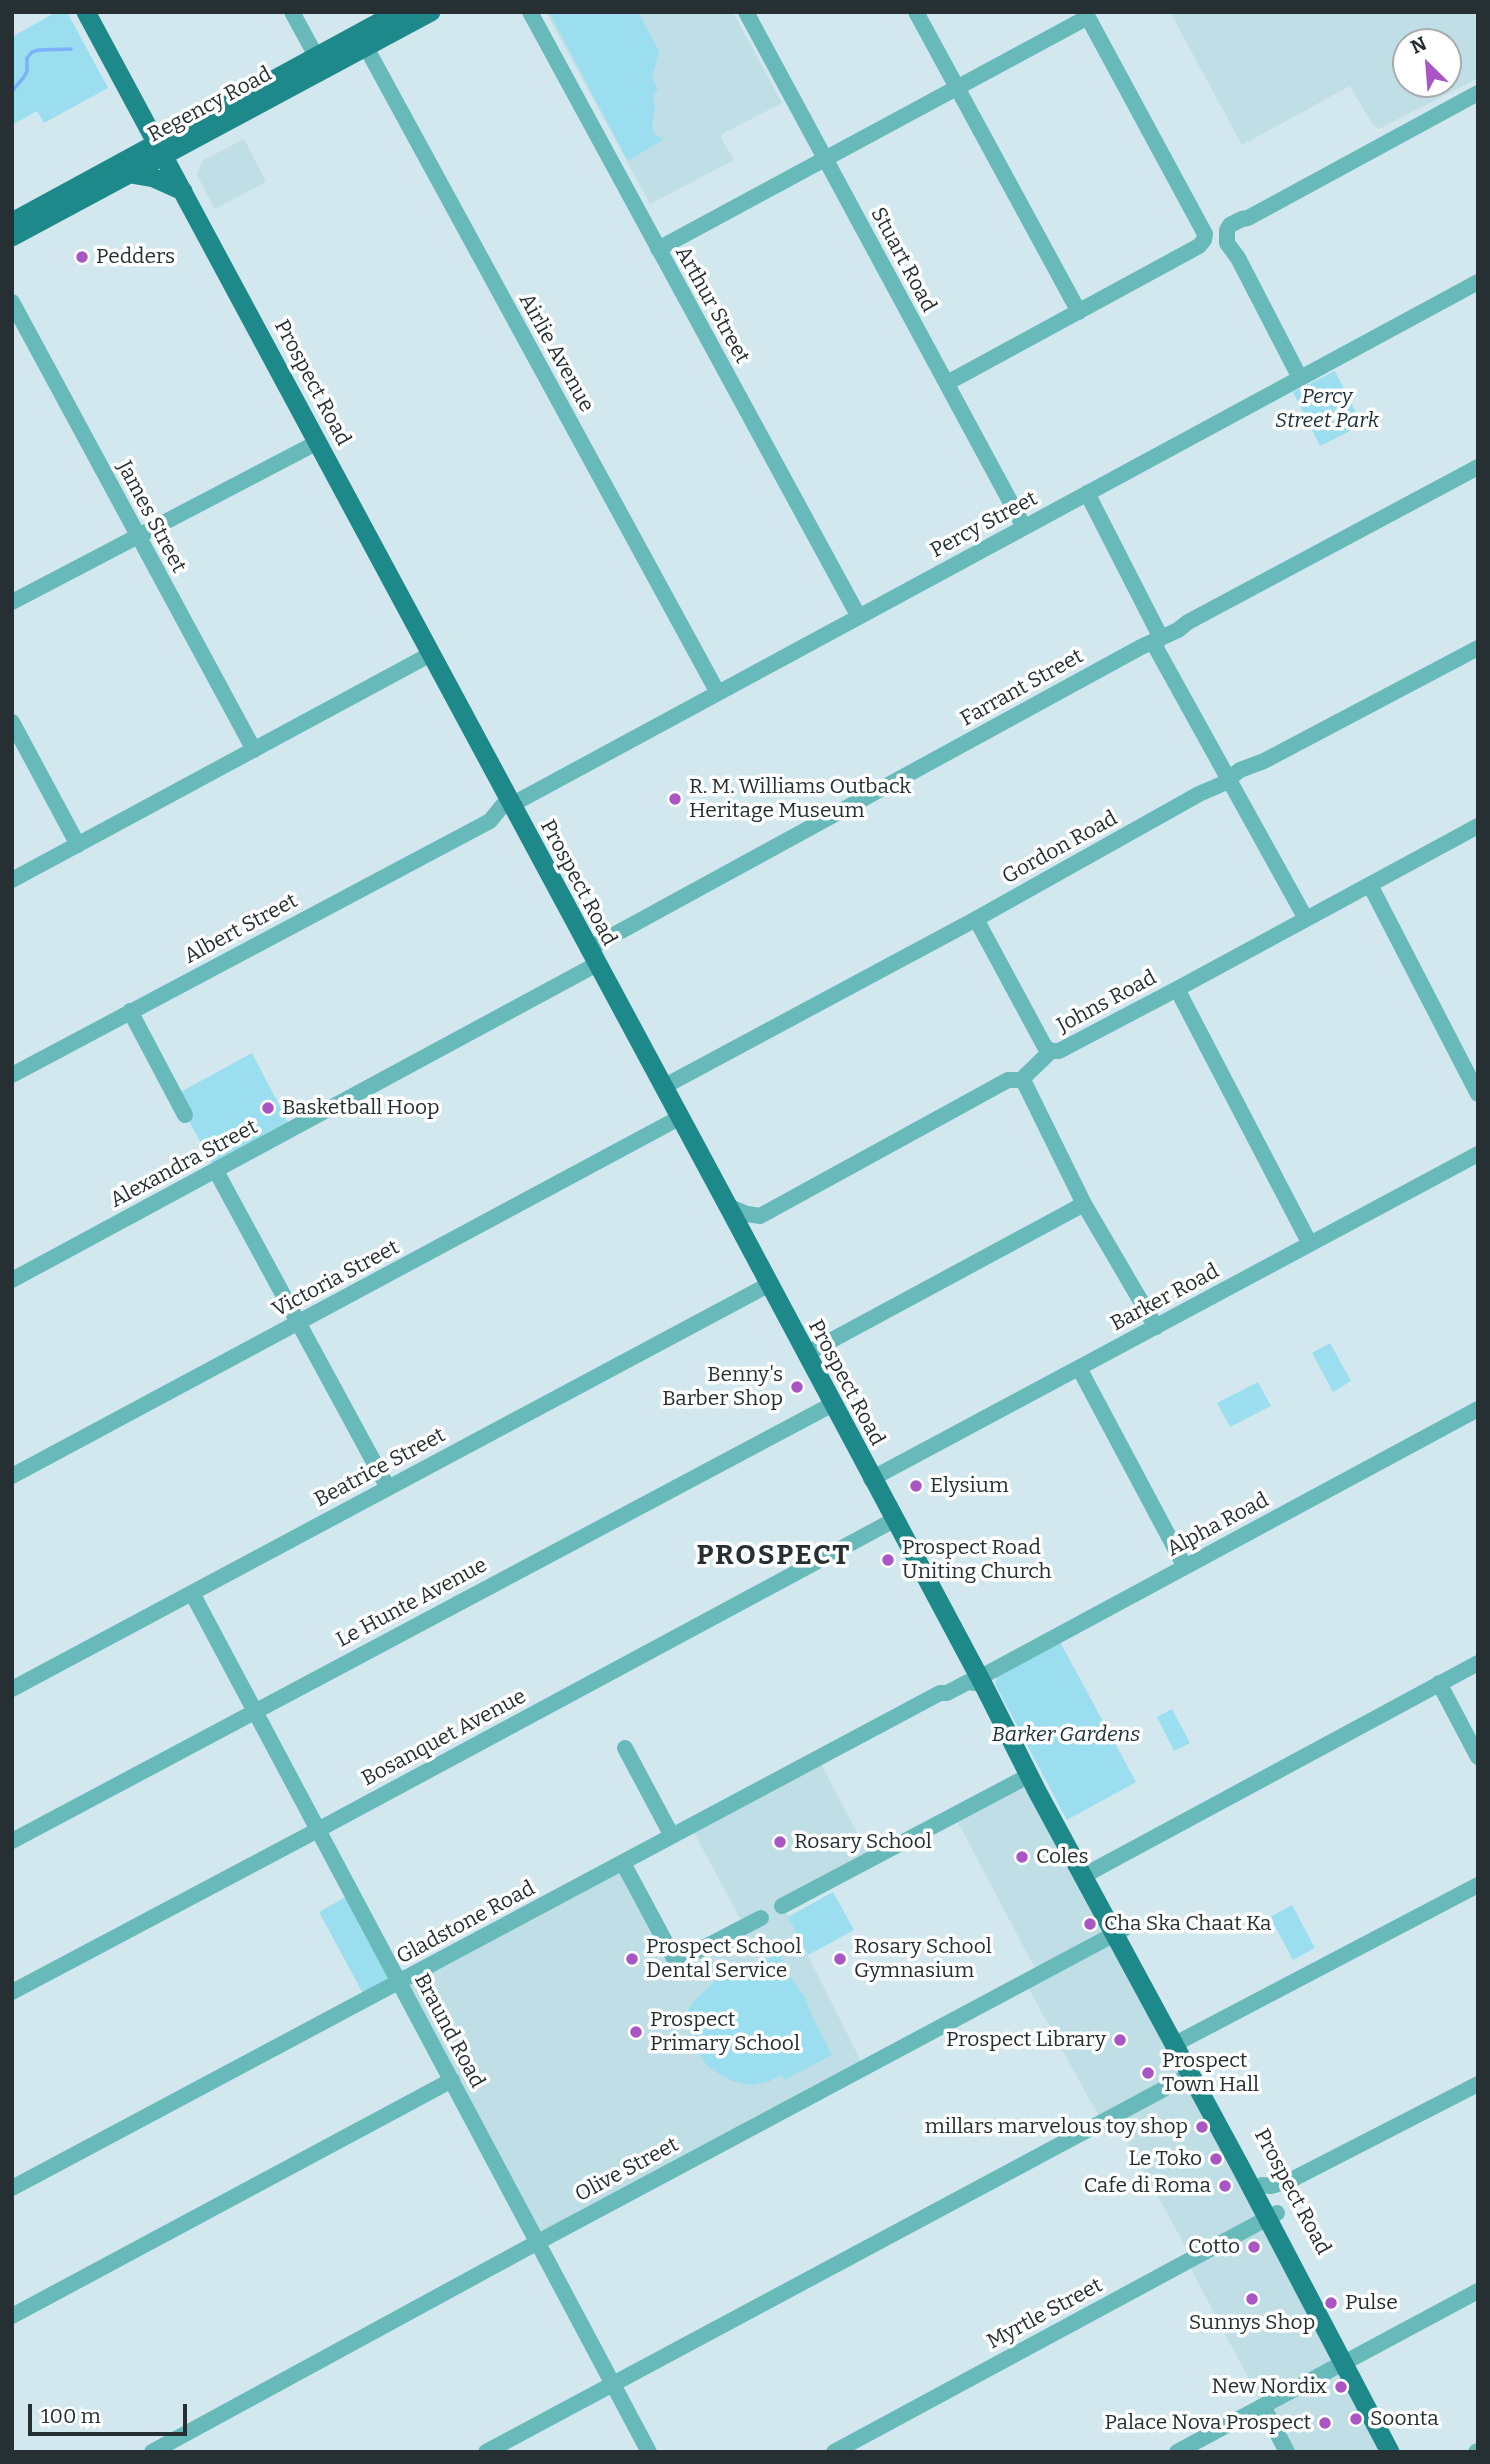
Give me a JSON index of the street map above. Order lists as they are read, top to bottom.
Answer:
{
  "streets": {
    "main road": ["Regency Road", "Prospect Road"],
    "street": [
      "Stuart Road",
      "Arthur Street",
      "Airlie Avenue",
      "James Street",
      "Percy Street",
      "Farrant Street",
      "Gordon Road",
      "Albert Street",
      "Johns Road",
      "Alexandra Street",
      "Victoria Street",
      "Barker Road",
      "Beatrice Street",
      "Alpha Road",
      "Le Hunte Avenue",
      "Bosanquet Avenue",
      "Gladstone Road",
      "Braund Road",
      "Olive Street",
      "Myrtle Street"
    ]
  },
  "crossings": [
    ["Regency Road", "Airlie Avenue"],
    ["Regency Road", "Prospect Road"],
    ["Stuart Road", "Percy Street"],
    ["Arthur Street", "Percy Street"],
    ["Airlie Avenue", "Percy Street"],
    ["Prospect Road", "Percy Street"],
    ["Prospect Road", "Farrant Street"],
    ["Prospect Road", "Gordon Road"],
    ["Prospect Road", "Albert Street"],
    ["Prospect Road", "Alexandra Street"],
    ["Prospect Road", "Victoria Street"],
    ["Prospect Road", "Barker Road"],
    ["Prospect Road", "Beatrice Street"],
    ["Prospect Road", "Alpha Road"],
    ["Prospect Road", "Le Hunte Avenue"],
    ["Prospect Road", "Bosanquet Avenue"],
    ["Prospect Road", "Gladstone Road"],
    ["Prospect Road", "Olive Street"],
    ["Prospect Road", "Myrtle Street"],
    ["Percy Street", "Albert Street"],
    ["Farrant Street", "Alexandra Street"],
    ["Beatrice Street", "Braund Road"],
    ["Alpha Road", "Gladstone Road"],
    ["Le Hunte Avenue", "Braund Road"],
    ["Bosanquet Avenue", "Braund Road"],
    ["Gladstone Road", "Braund Road"],
    ["Braund Road", "Olive Street"]
  ],
  "districts": ["PROSPECT"],
  "parks": ["Percy Street Park", "Barker Gardens"],
  "places": [
    "Pedders",
    "R. M. Williams Outback Heritage Museum",
    "Basketball Hoop",
    "Benny's Barber Shop",
    "Elysium",
    "Prospect Road Uniting Church",
    "Rosary School",
    "Coles",
    "Cha Ska Chaat Ka",
    "Prospect School Dental Service",
    "Rosary School Gymnasium",
    "Prospect Primary School",
    "Prospect Library",
    "Prospect Town Hall",
    "millars marvelous toy shop",
    "Le Toko",
    "Cafe di Roma",
    "Cotto",
    "Sunnys Shop",
    "Pulse",
    "New Nordix",
    "Soonta",
    "Palace Nova Prospect"
  ],
  "scale_bar": "100 m",
  "north": "top left"
}
